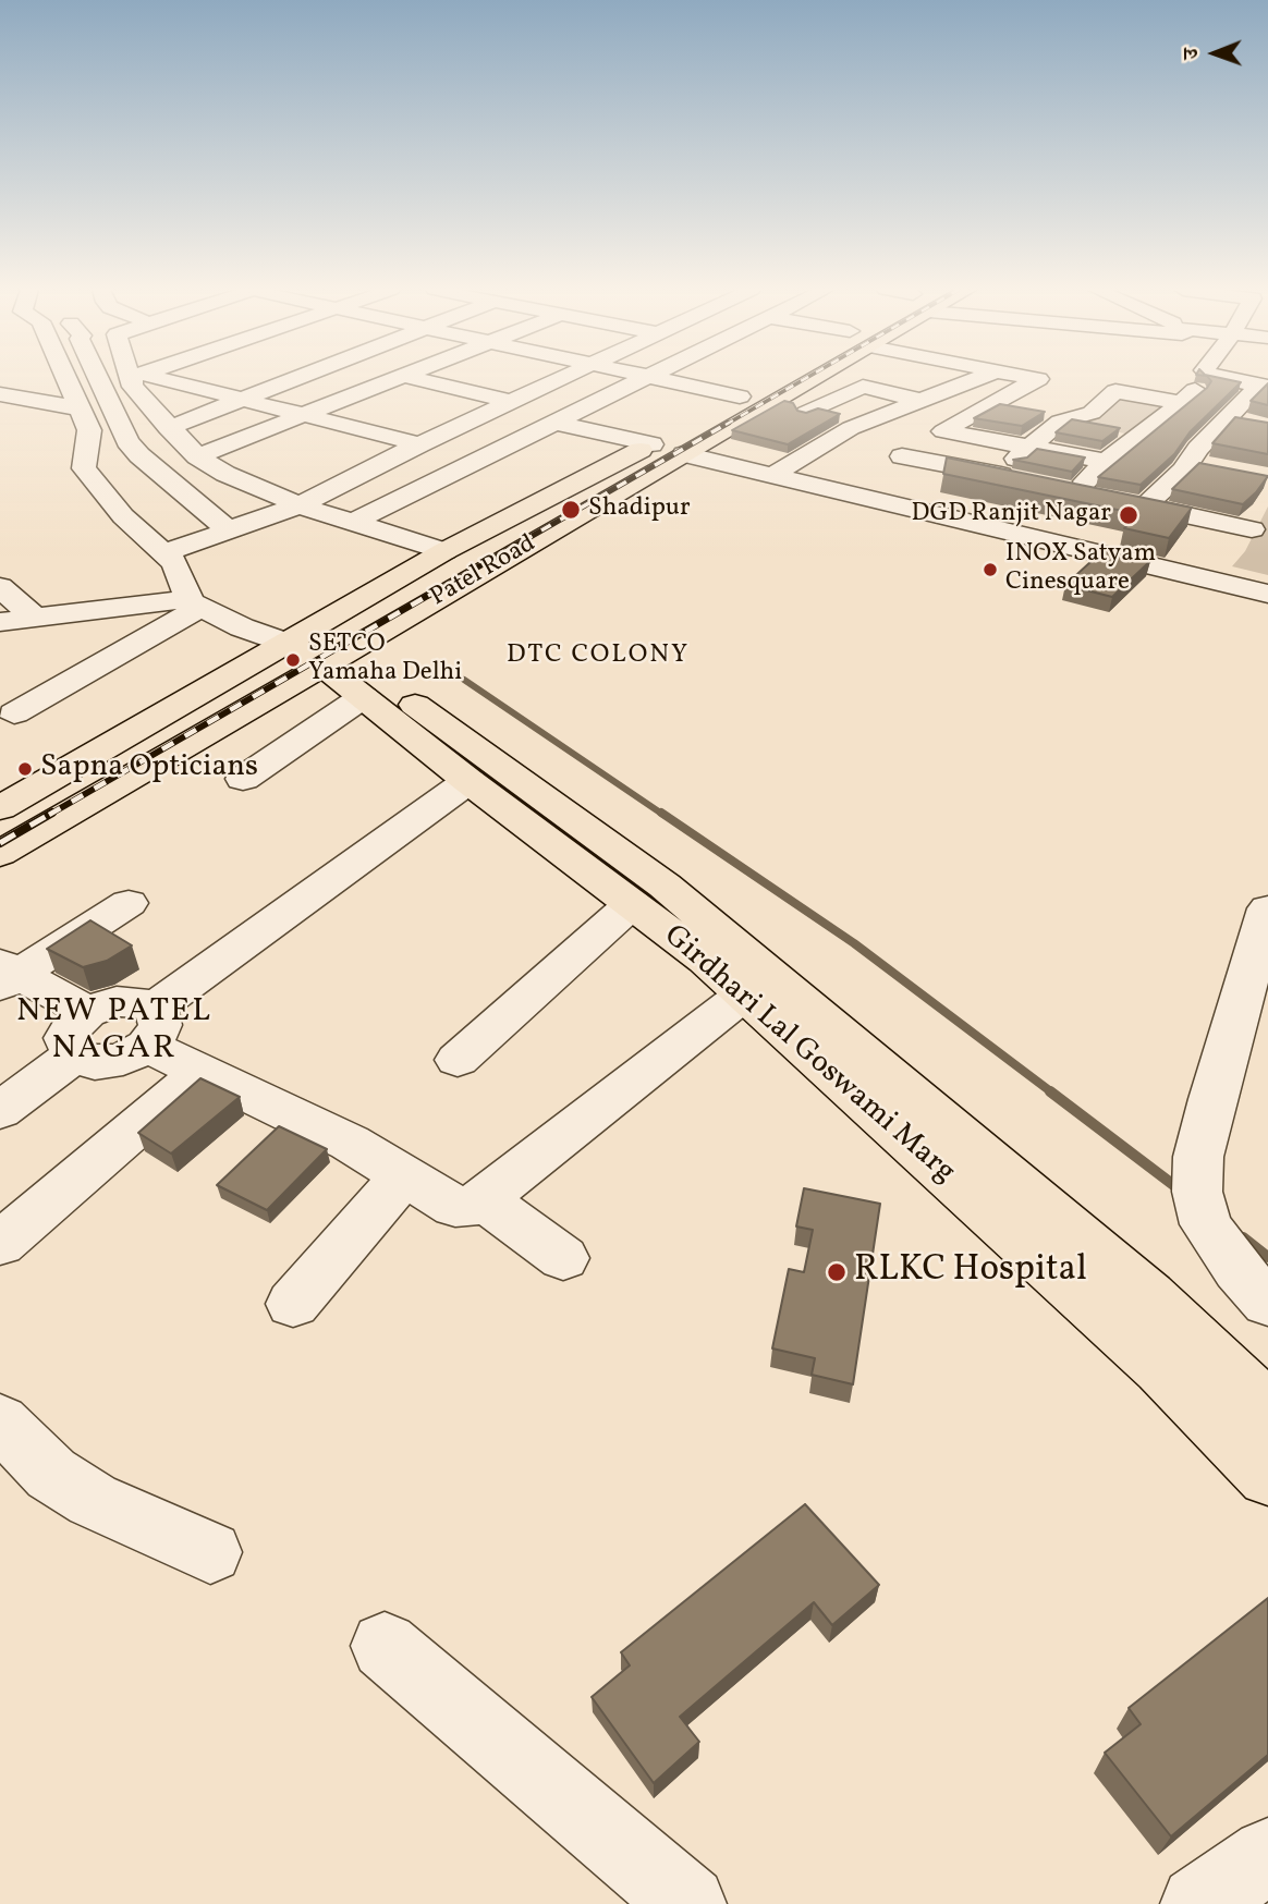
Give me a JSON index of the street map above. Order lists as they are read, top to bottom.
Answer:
{
  "streets": {
    "main road": ["Patel Road", "Girdhari Lal Goswami Marg"]
  },
  "crossings": [
    ["Patel Road", "Girdhari Lal Goswami Marg"]
  ],
  "districts": ["DTC COLONY", "NEW PATEL NAGAR"],
  "places": [
    "Shadipur",
    "DGD Ranjit Nagar",
    "INOX Satyam Cinesquare",
    "SETCO Yamaha Delhi",
    "Sapna Opticians",
    "RLKC Hospital"
  ],
  "north": "left"
}
